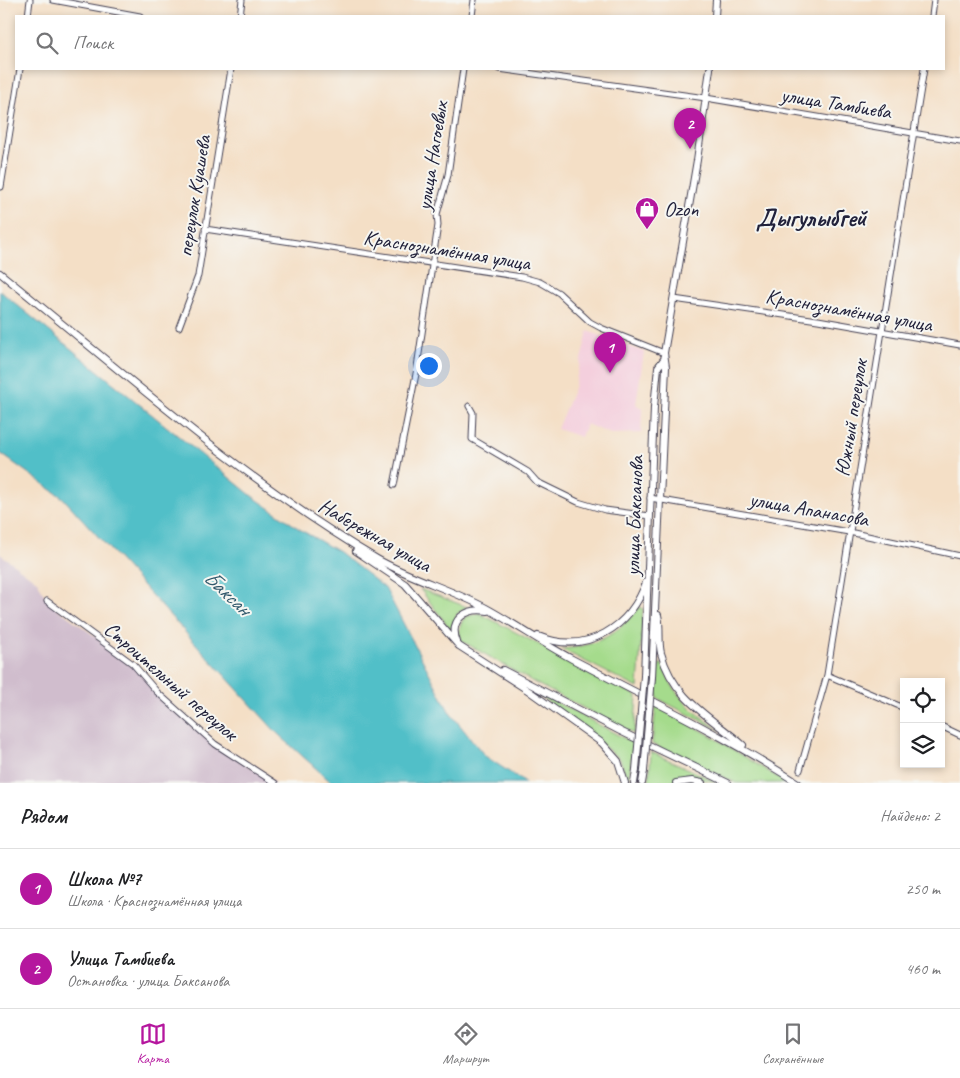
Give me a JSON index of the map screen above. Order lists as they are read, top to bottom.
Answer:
{
  "streets": {
    "main road": ["улица Баксанова", "Набережная улица"],
    "street": [
      "улица Тамбиева",
      "улица Нагоевых",
      "переулок Куашева",
      "Краснознамённая улица",
      "Южный переулок",
      "улица Апанасова",
      "Строительный переулок"
    ]
  },
  "crossings": [
    ["улица Тамбиева", "Южный переулок"],
    ["улица Тамбиева", "улица Баксанова"],
    ["улица Нагоевых", "Краснознамённая улица"],
    ["переулок Куашева", "Краснознамённая улица"],
    ["Краснознамённая улица", "Южный переулок"],
    ["Краснознамённая улица", "улица Баксанова"],
    ["Южный переулок", "улица Апанасова"],
    ["улица Апанасова", "улица Баксанова"]
  ],
  "districts": ["Дыгулыбгей"],
  "water": ["Баксан"],
  "places": {
    "shop": ["Ozon"]
  },
  "page": {
    "search": "Поиск",
    "pins": ["2", "1"],
    "heading": ["Рядом", "Найдено: 2"],
    "list": [
      {
        "mark": "1",
        "name": "Школа №7",
        "note": "Школа · Краснознамённая улица",
        "value": "250 m"
      },
      {
        "mark": "2",
        "name": "Улица Тамбиева",
        "note": "Остановка · улица Баксанова",
        "value": "460 m"
      }
    ],
    "nav": ["Карта", "Маршрут", "Сохранённые"]
  }
}
